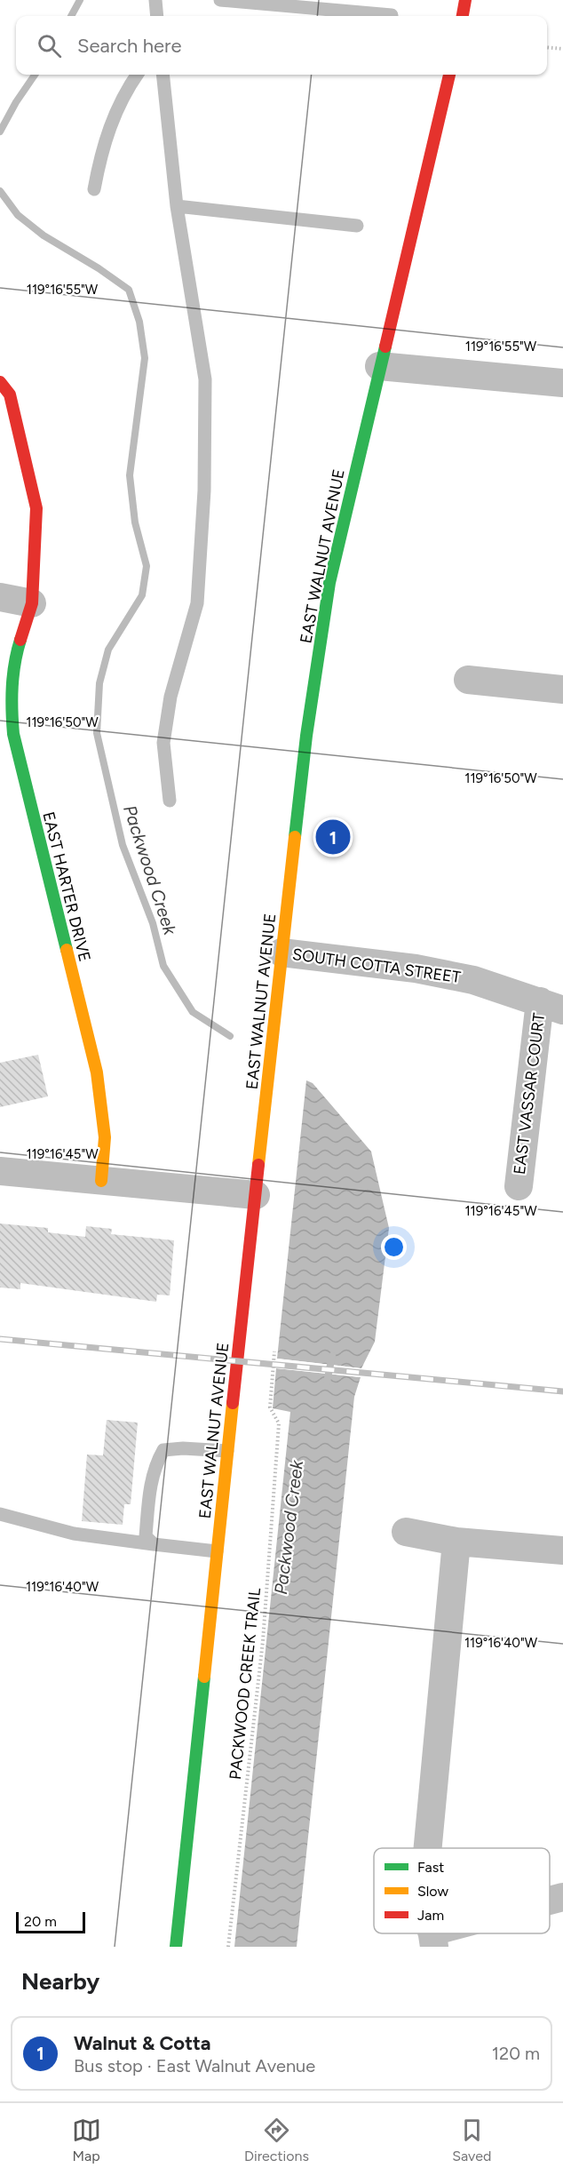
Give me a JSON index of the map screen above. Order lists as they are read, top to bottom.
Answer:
{
  "streets": {
    "main road": ["EAST WALNUT AVENUE", "EAST HARTER DRIVE"],
    "street": ["SOUTH COTTA STREET", "EAST VASSAR COURT"],
    "path": ["PACKWOOD CREEK TRAIL"]
  },
  "crossings": [
    ["EAST WALNUT AVENUE", "SOUTH COTTA STREET"],
    ["SOUTH COTTA STREET", "EAST VASSAR COURT"]
  ],
  "water": ["Packwood Creek"],
  "legend": ["Fast", "Slow", "Jam"],
  "scale_bar": "20 m",
  "page": {
    "search": "Search here",
    "pins": "1",
    "scale": "20 m",
    "heading": "Nearby",
    "list": [
      {
        "mark": "1",
        "name": "Walnut & Cotta",
        "note": "Bus stop · East Walnut Avenue",
        "value": "120 m"
      }
    ],
    "nav": ["Map", "Directions", "Saved"]
  },
  "coordinates": [
    "119°16'55\"W",
    "119°16'50\"W",
    "119°16'45\"W",
    "119°16'40\"W"
  ]
}
